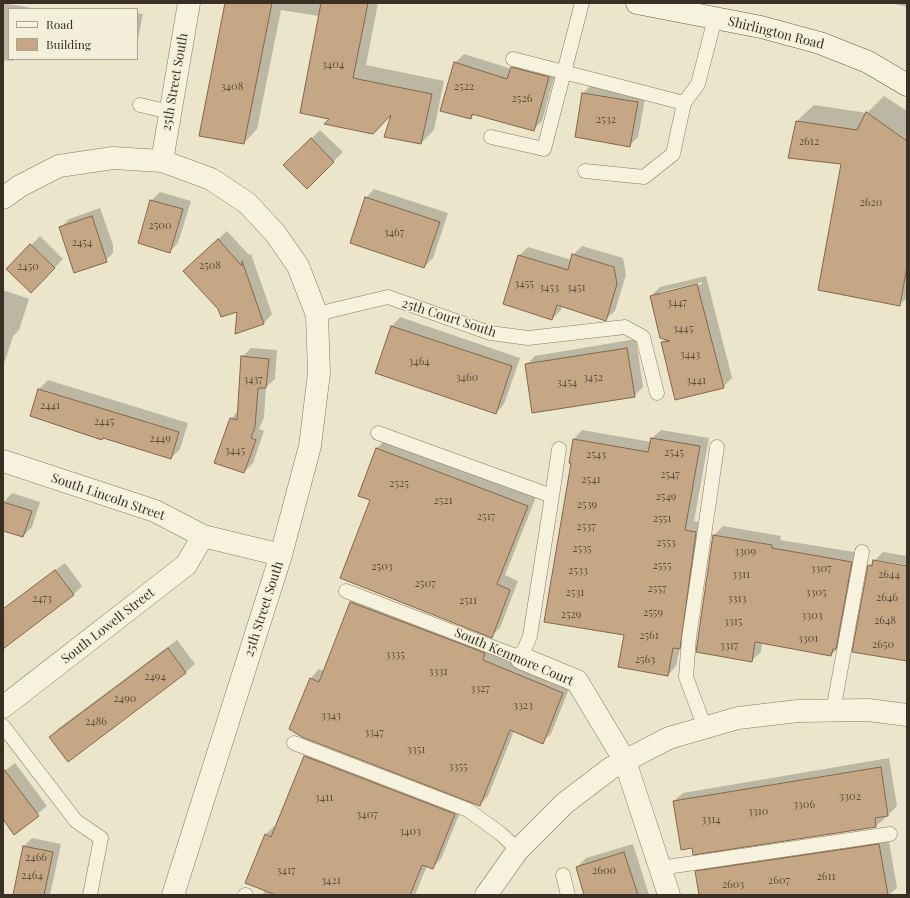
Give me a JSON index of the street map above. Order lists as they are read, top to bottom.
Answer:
{
  "streets": {
    "street": [
      "Shirlington Road",
      "25th Street South",
      "South Lincoln Street",
      "South Lowell Street",
      "South Kenmore Court"
    ],
    "lane": ["25th Court South"]
  },
  "crossings": [
    ["25th Street South", "25th Court South"],
    ["25th Street South", "South Lincoln Street"],
    ["South Lincoln Street", "South Lowell Street"]
  ],
  "house_numbers": [
    "3404",
    "3408",
    "2522",
    "2526",
    "2532",
    "2612",
    "2620",
    "2500",
    "3467",
    "2454",
    "2508",
    "2450",
    "3455",
    "3453",
    "3451",
    "3447",
    "3445",
    "3443",
    "3464",
    "3460",
    "3452",
    "3437",
    "3441",
    "3454",
    "2441",
    "2445",
    "2449",
    "3445",
    "2545",
    "2543",
    "2547",
    "2541",
    "2525",
    "2549",
    "2521",
    "2539",
    "2517",
    "2551",
    "2537",
    "2553",
    "2535",
    "3309",
    "2555",
    "2503",
    "3307",
    "2533",
    "3311",
    "2644",
    "2507",
    "2557",
    "2531",
    "3305",
    "2646",
    "2473",
    "3313",
    "2511",
    "2559",
    "2529",
    "3303",
    "2648",
    "3315",
    "2561",
    "3301",
    "2650",
    "3317",
    "3335",
    "2563",
    "3331",
    "2494",
    "3327",
    "2490",
    "3323",
    "3343",
    "2486",
    "3347",
    "3351",
    "3355",
    "3302",
    "3411",
    "3306",
    "3310",
    "3407",
    "3314",
    "3403",
    "2466",
    "3417",
    "2600",
    "2464",
    "2611",
    "3421",
    "2607",
    "2603"
  ],
  "legend": ["Road", "Building"]
}
